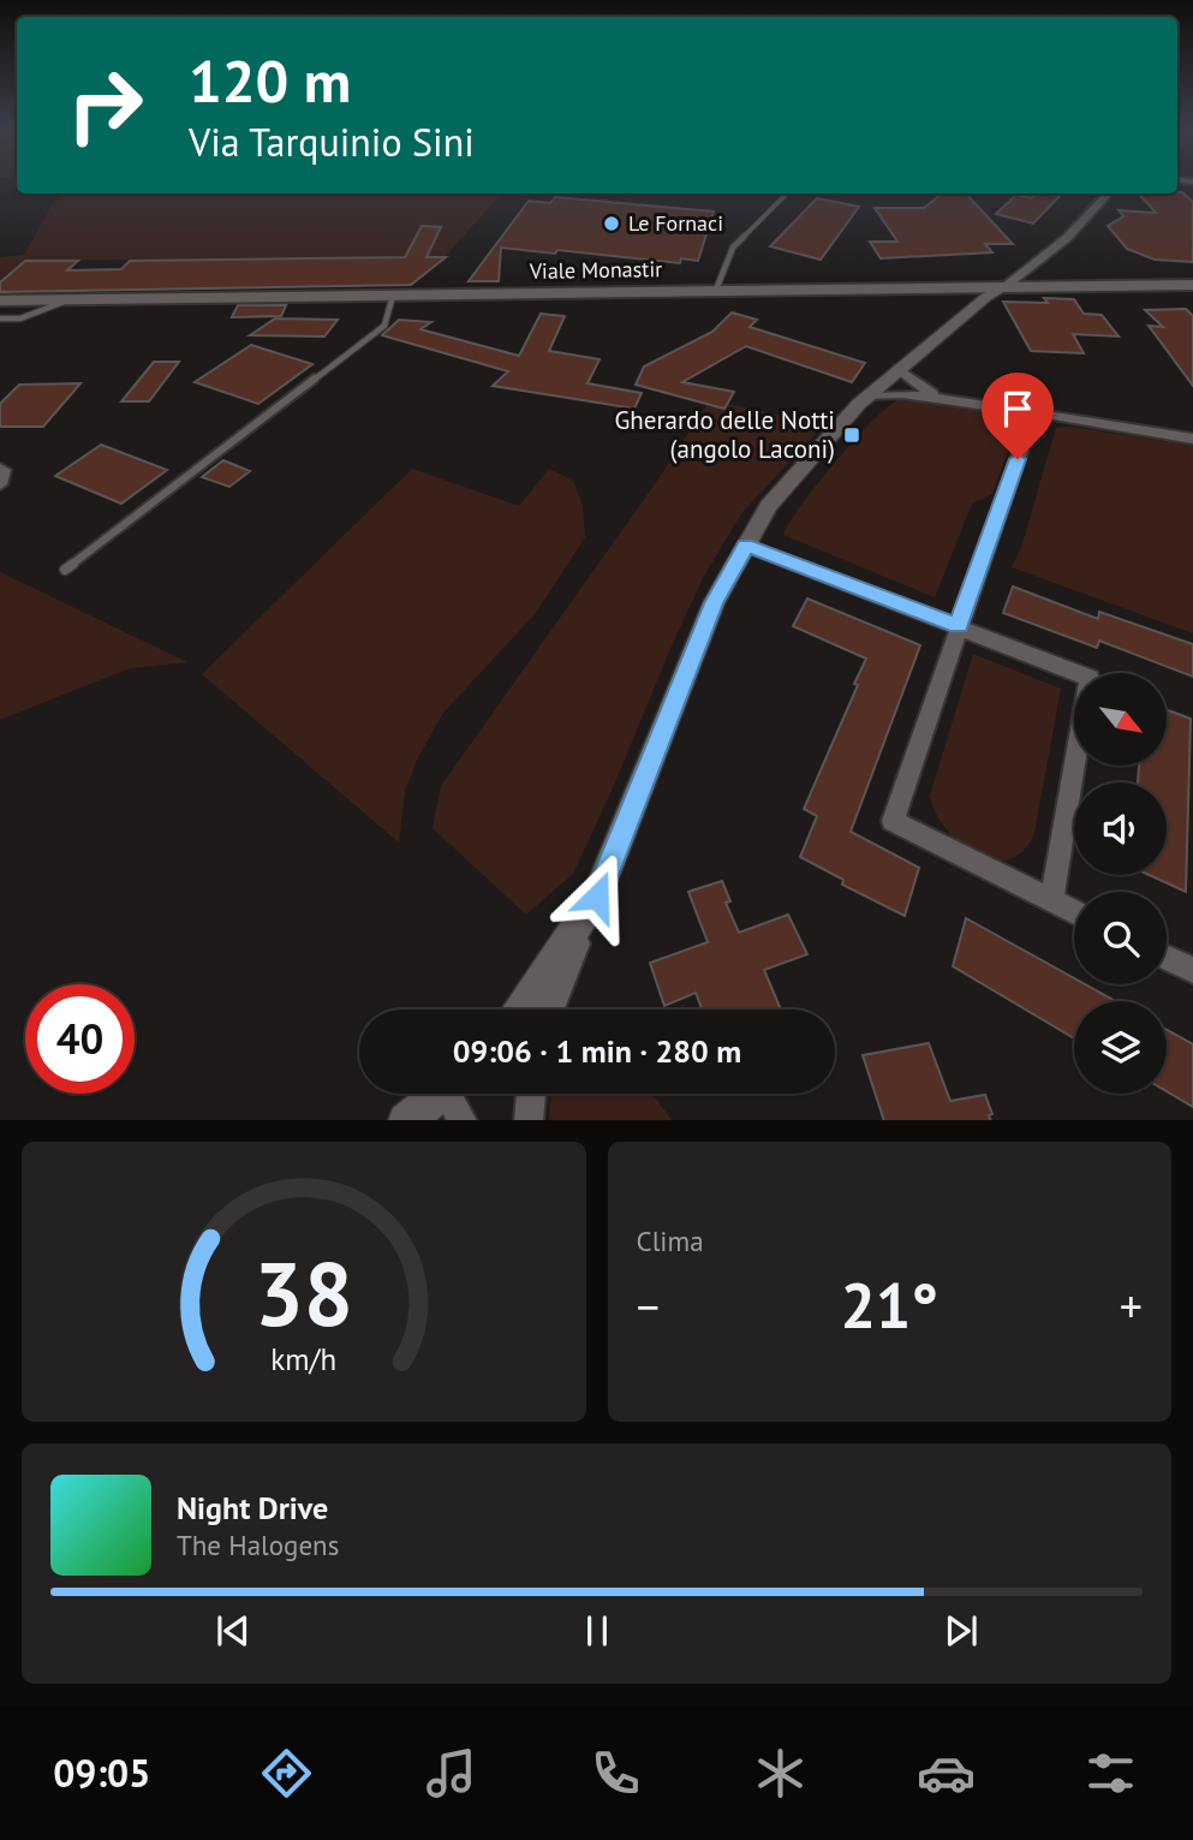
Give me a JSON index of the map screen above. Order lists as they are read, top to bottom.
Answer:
{
  "streets": {
    "main road": ["Viale Monastir"]
  },
  "places": {
    "other": ["Le Fornaci"],
    "transit": ["Gherardo delle Notti (angolo Laconi)"]
  },
  "north": "bottom right",
  "page": {
    "turn": ["120 m", "Via Tarquinio Sini"],
    "limit": "40",
    "trip": "09:06 · 1 min · 280 m",
    "tile": "Clima",
    "heat": ["−", "21°", "+"],
    "song": ["Night Drive", "The Halogens"],
    "tabs": "09:05",
    "gauge": ["38", "km/h"]
  }
}
